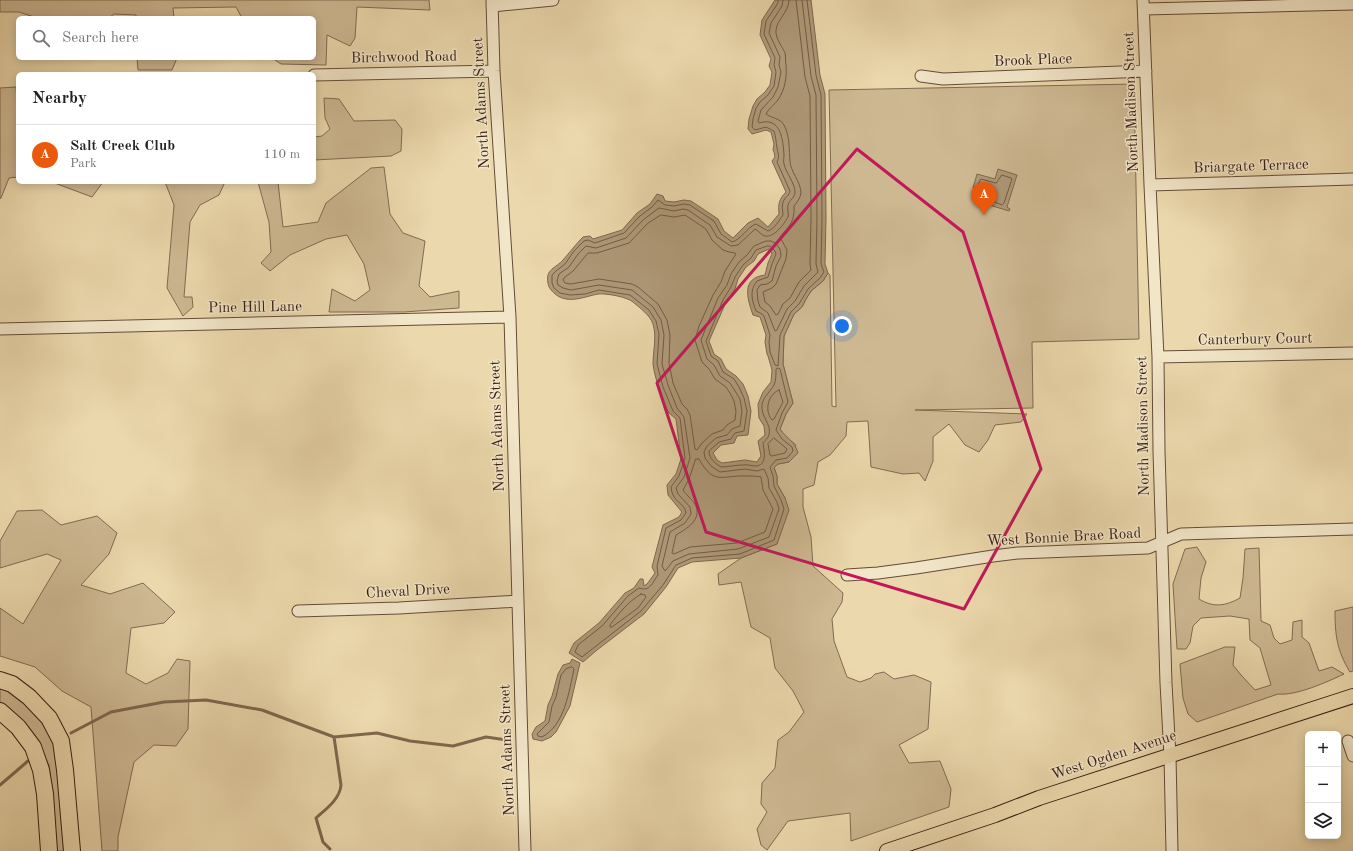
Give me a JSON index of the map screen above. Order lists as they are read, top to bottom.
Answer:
{
  "streets": {
    "main road": ["West Ogden Avenue"],
    "street": [
      "Birchwood Road",
      "Brook Place",
      "North Madison Street",
      "North Adams Street",
      "Briargate Terrace",
      "Pine Hill Lane",
      "Canterbury Court",
      "West Bonnie Brae Road",
      "Cheval Drive"
    ]
  },
  "crossings": [
    ["Birchwood Road", "North Adams Street"],
    ["Brook Place", "North Madison Street"],
    ["North Madison Street", "Briargate Terrace"],
    ["North Madison Street", "Canterbury Court"],
    ["North Madison Street", "West Bonnie Brae Road"],
    ["North Madison Street", "West Ogden Avenue"],
    ["North Adams Street", "Pine Hill Lane"],
    ["North Adams Street", "Cheval Drive"]
  ],
  "page": {
    "search": "Search here",
    "heading": "Nearby",
    "list": [
      {
        "mark": "A",
        "name": "Salt Creek Club",
        "note": "Park",
        "value": "110 m"
      }
    ],
    "pins": "A",
    "map_buttons": ["+", "−"]
  }
}
